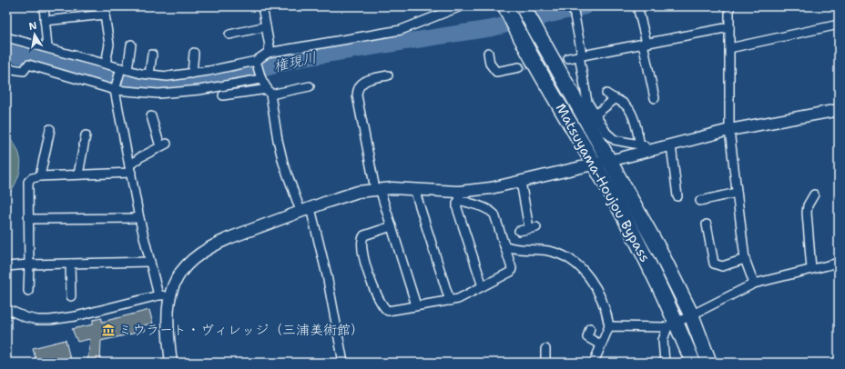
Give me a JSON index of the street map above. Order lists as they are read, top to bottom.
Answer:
{
  "streets": {
    "highway": ["Matsuyama-Houjou Bypass"]
  },
  "water": ["権現川"],
  "places": {
    "museum": ["ミウラート・ヴィレッジ（三浦美術館）"]
  },
  "north": "top"
}
